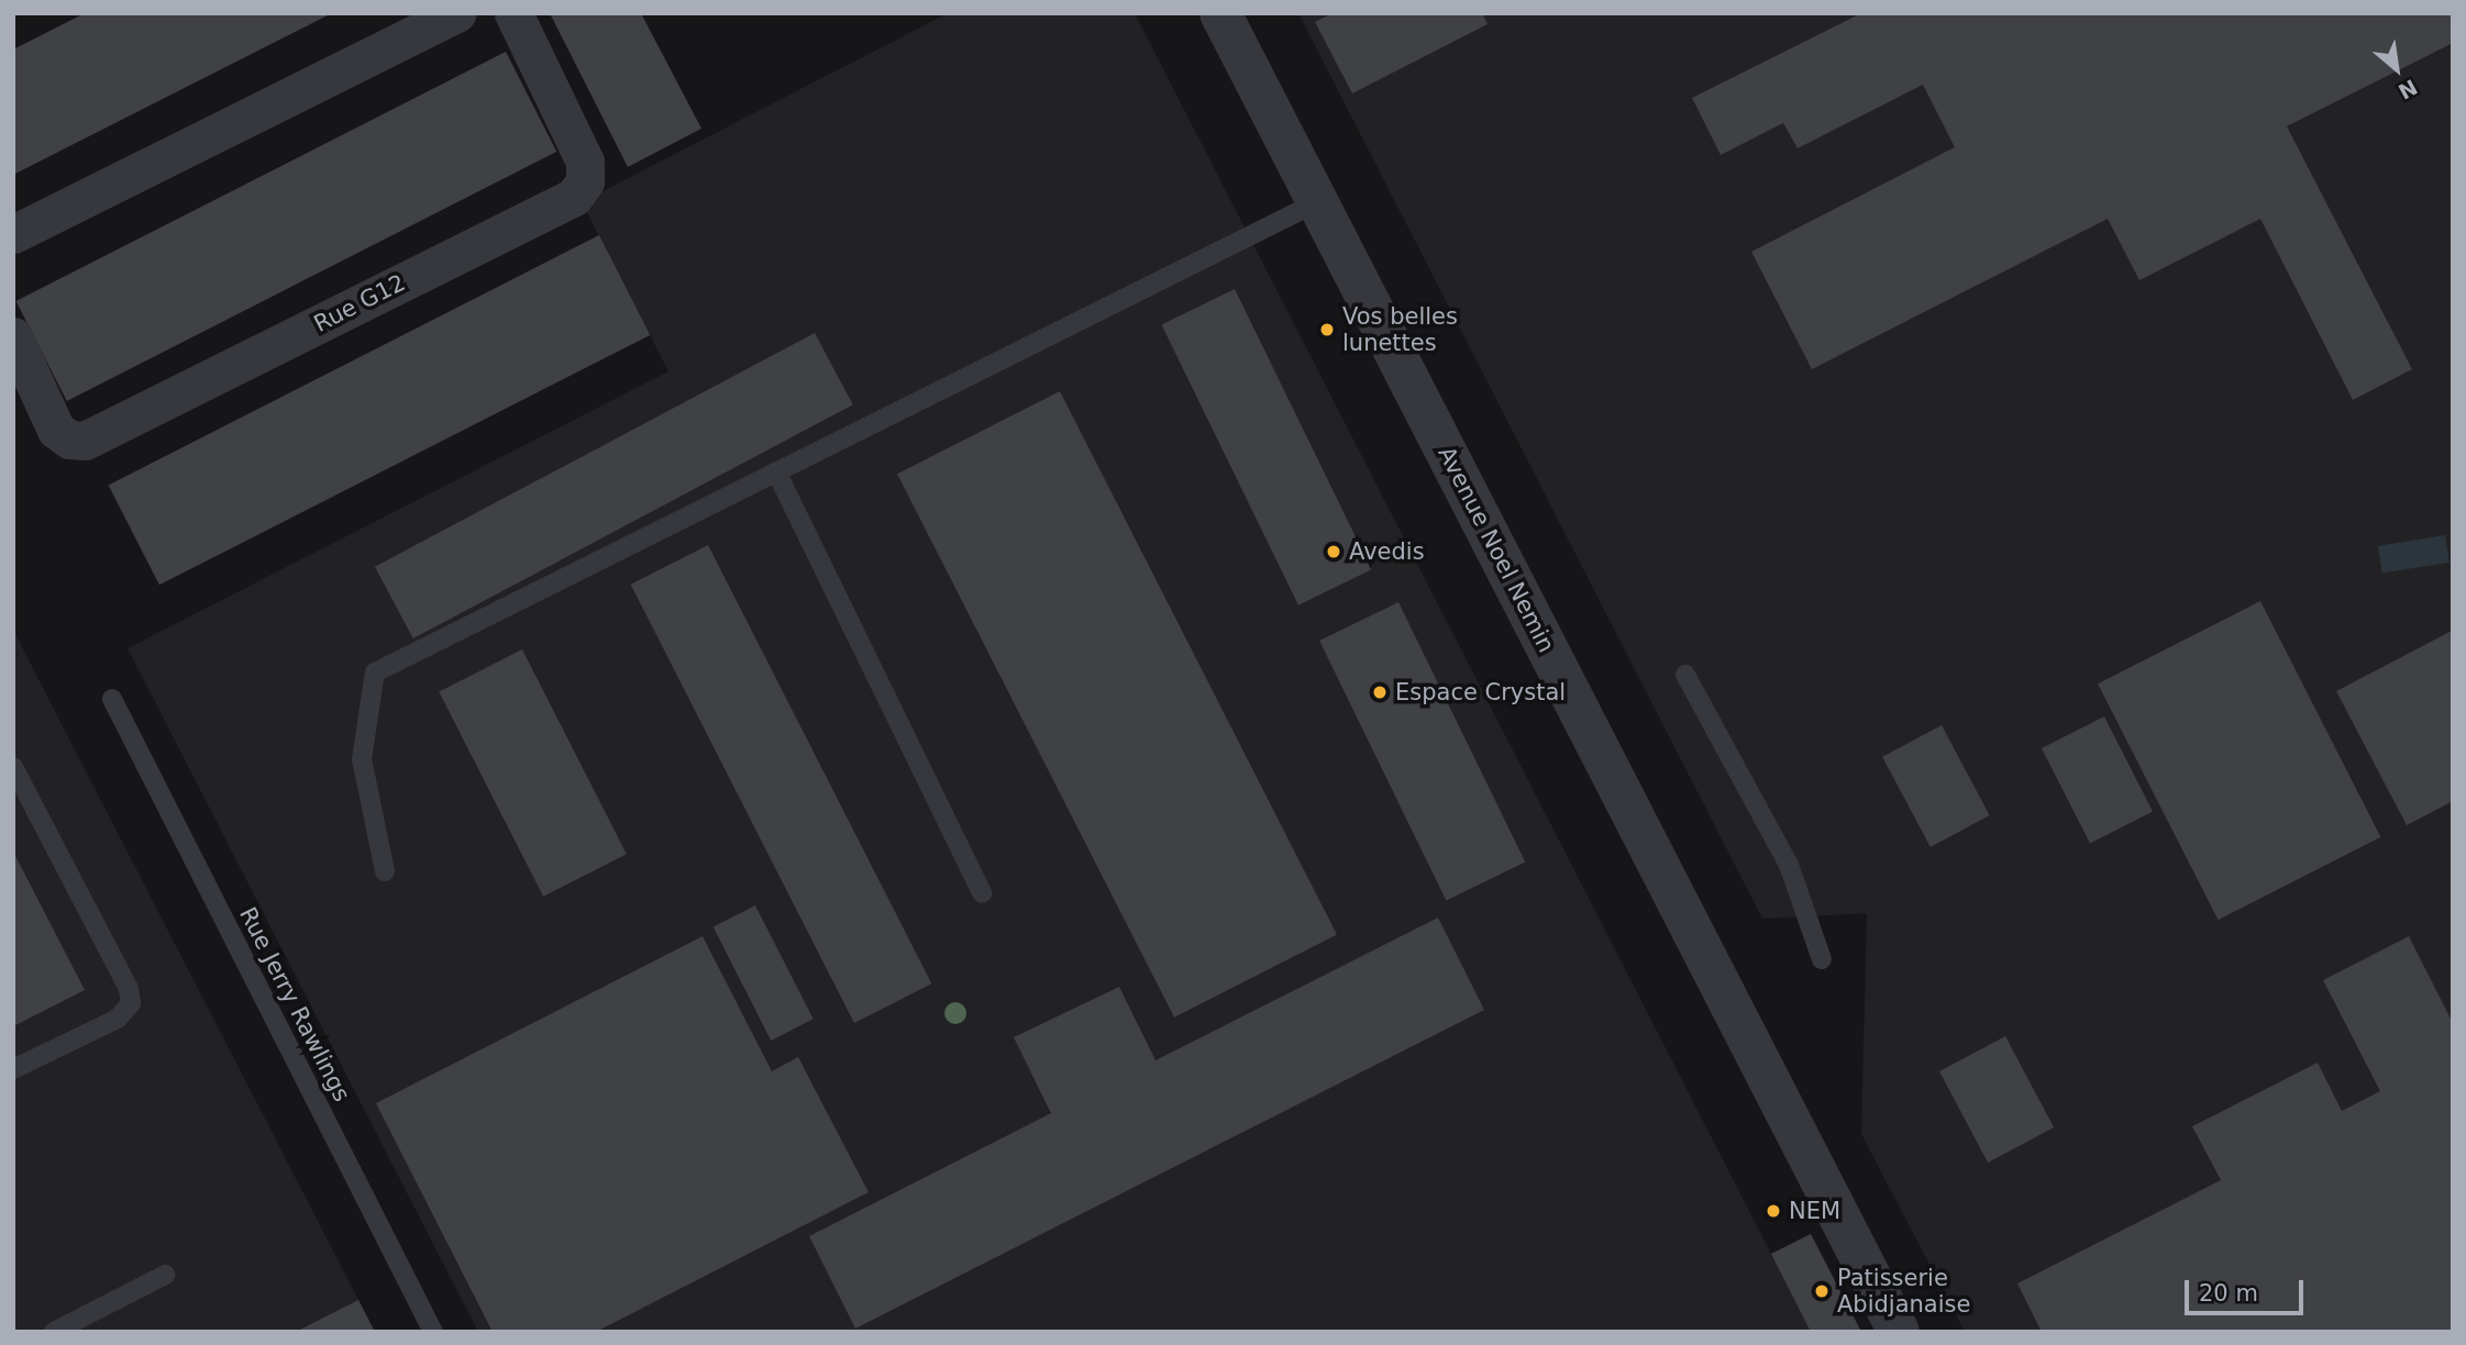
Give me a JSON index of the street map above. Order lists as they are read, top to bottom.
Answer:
{
  "streets": {
    "street": ["Rue G12", "Avenue Noel Nemin"],
    "lane": ["Rue Jerry Rawlings"]
  },
  "places": [
    "Vos belles lunettes",
    "Avedis",
    "Espace Crystal",
    "NEM",
    "Patisserie Abidjanaise"
  ],
  "scale_bar": "20 m",
  "north": "bottom right"
}
